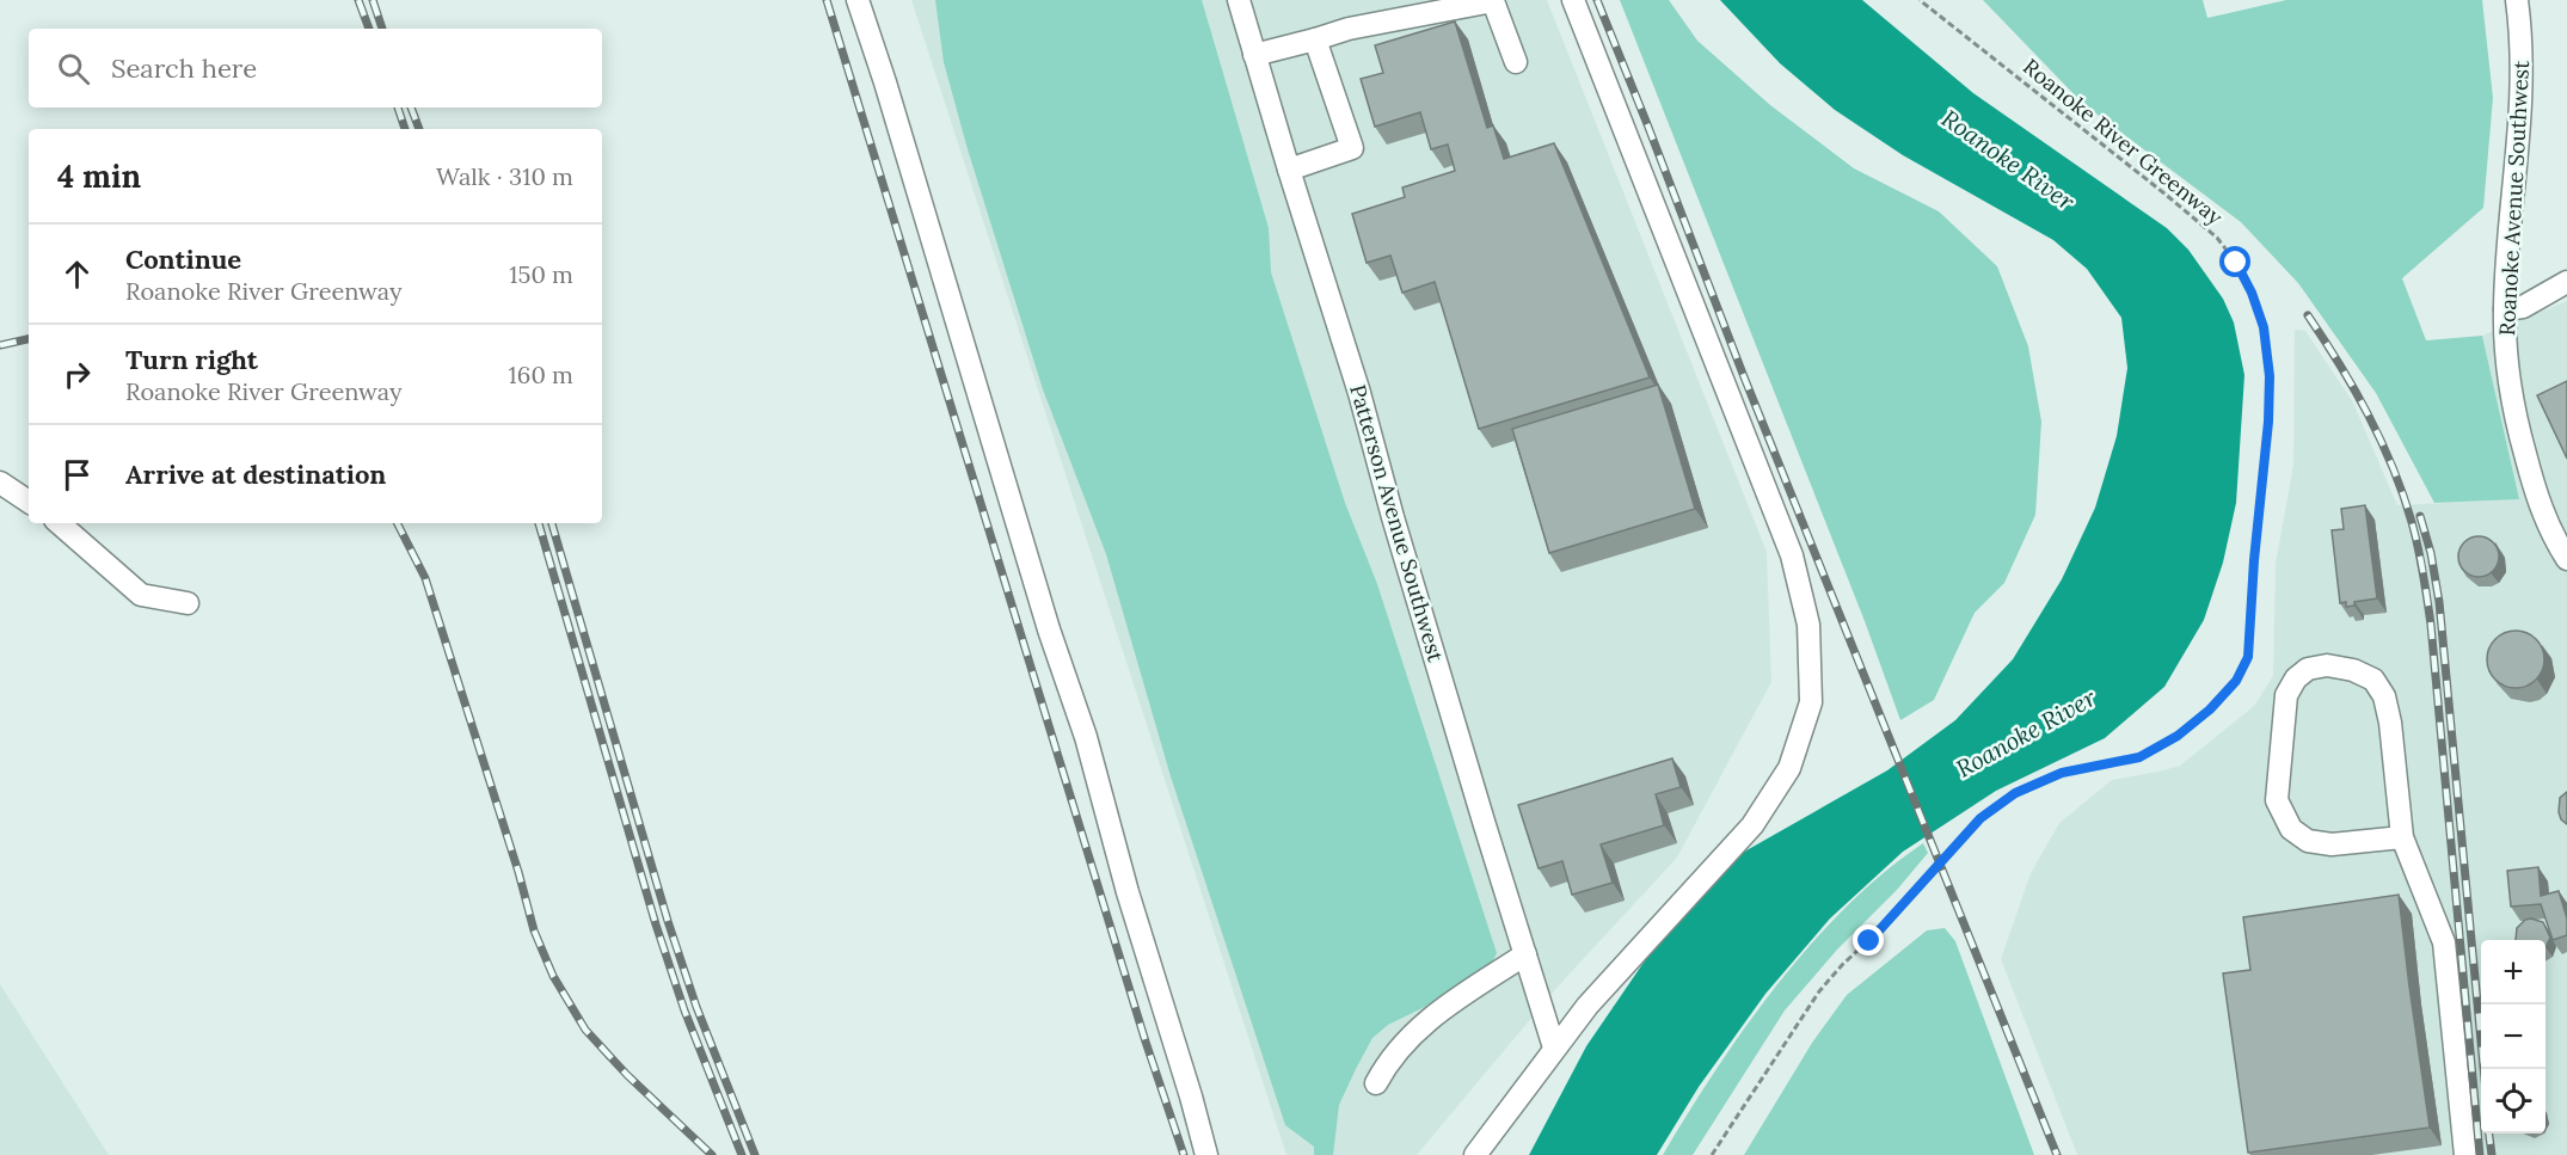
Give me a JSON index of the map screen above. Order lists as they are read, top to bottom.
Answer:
{
  "streets": {
    "street": ["Roanoke Avenue Southwest", "Patterson Avenue Southwest"],
    "path": ["Roanoke River Greenway"]
  },
  "water": ["Roanoke River"],
  "page": {
    "search": "Search here",
    "heading": ["4 min", "Walk · 310 m"],
    "list": [
      ["Continue", "Roanoke River Greenway", "150 m"],
      ["Turn right", "Roanoke River Greenway", "160 m"],
      "Arrive at destination"
    ],
    "map_buttons": ["+", "−"]
  }
}
